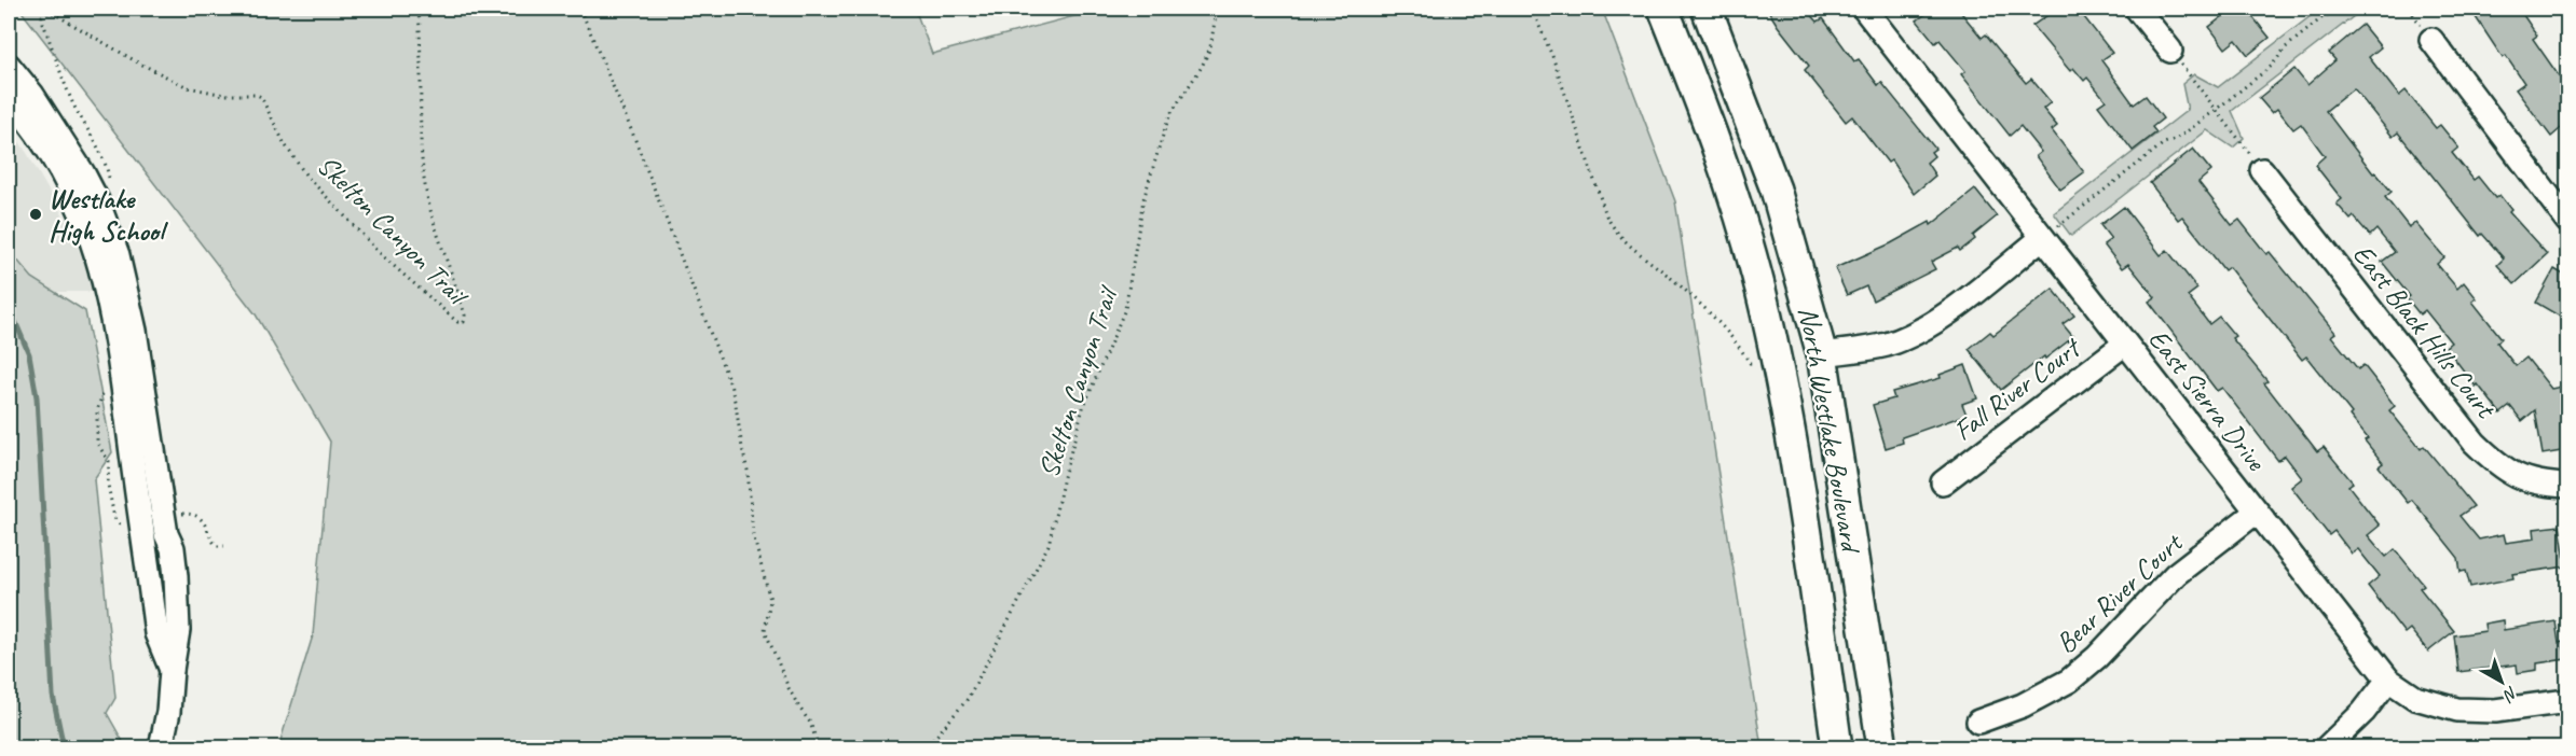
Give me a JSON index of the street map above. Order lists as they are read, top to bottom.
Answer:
{
  "streets": {
    "main road": ["North Westlake Boulevard"],
    "street": [
      "East Black Hills Court",
      "Fall River Court",
      "East Sierra Drive",
      "Bear River Court"
    ],
    "path": ["Skelton Canyon Trail"]
  },
  "crossings": [
    ["Fall River Court", "East Sierra Drive"],
    ["East Sierra Drive", "Bear River Court"]
  ],
  "places": ["Westlake High School"],
  "north": "bottom right"
}
